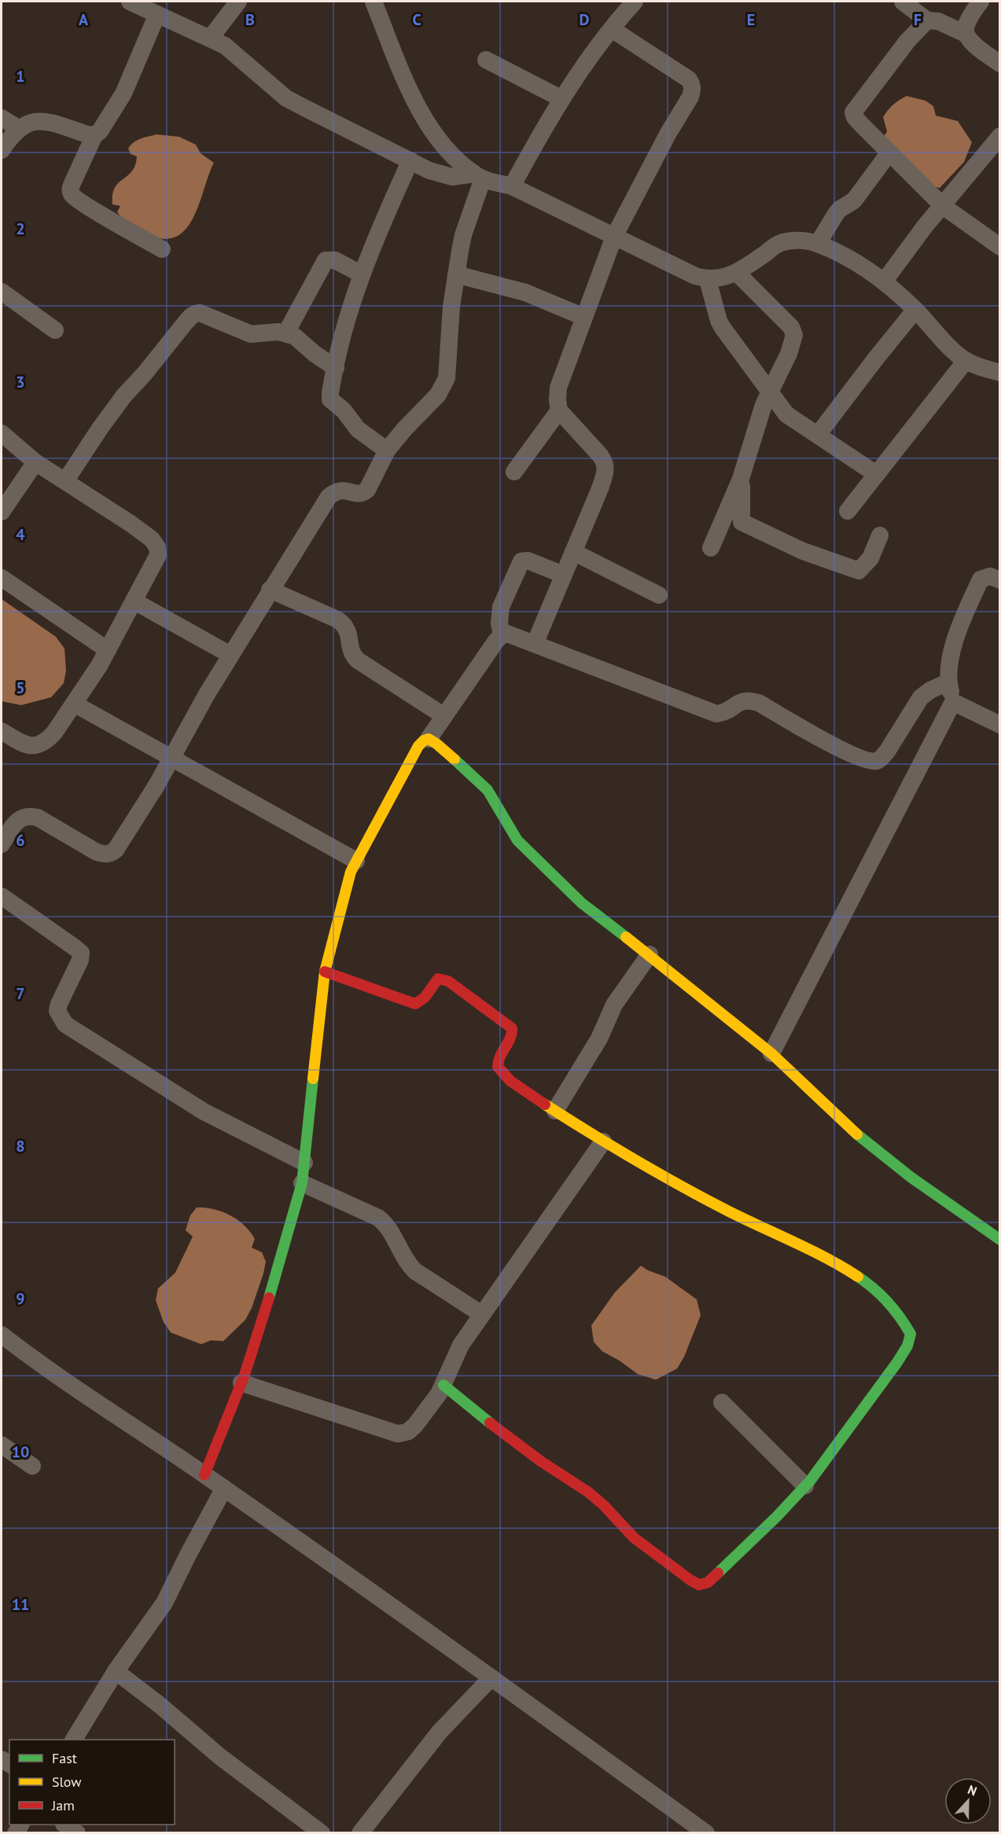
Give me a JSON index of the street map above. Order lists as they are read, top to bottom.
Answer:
{
  "legend": ["Fast", "Slow", "Jam"],
  "north": "top",
  "grid": {
    "columns": [
      "A",
      "B",
      "C",
      "D",
      "E",
      "F"
    ],
    "rows": [
      "1",
      "2",
      "3",
      "4",
      "5",
      "6",
      "7",
      "8",
      "9",
      "10",
      "11"
    ]
  }
}
